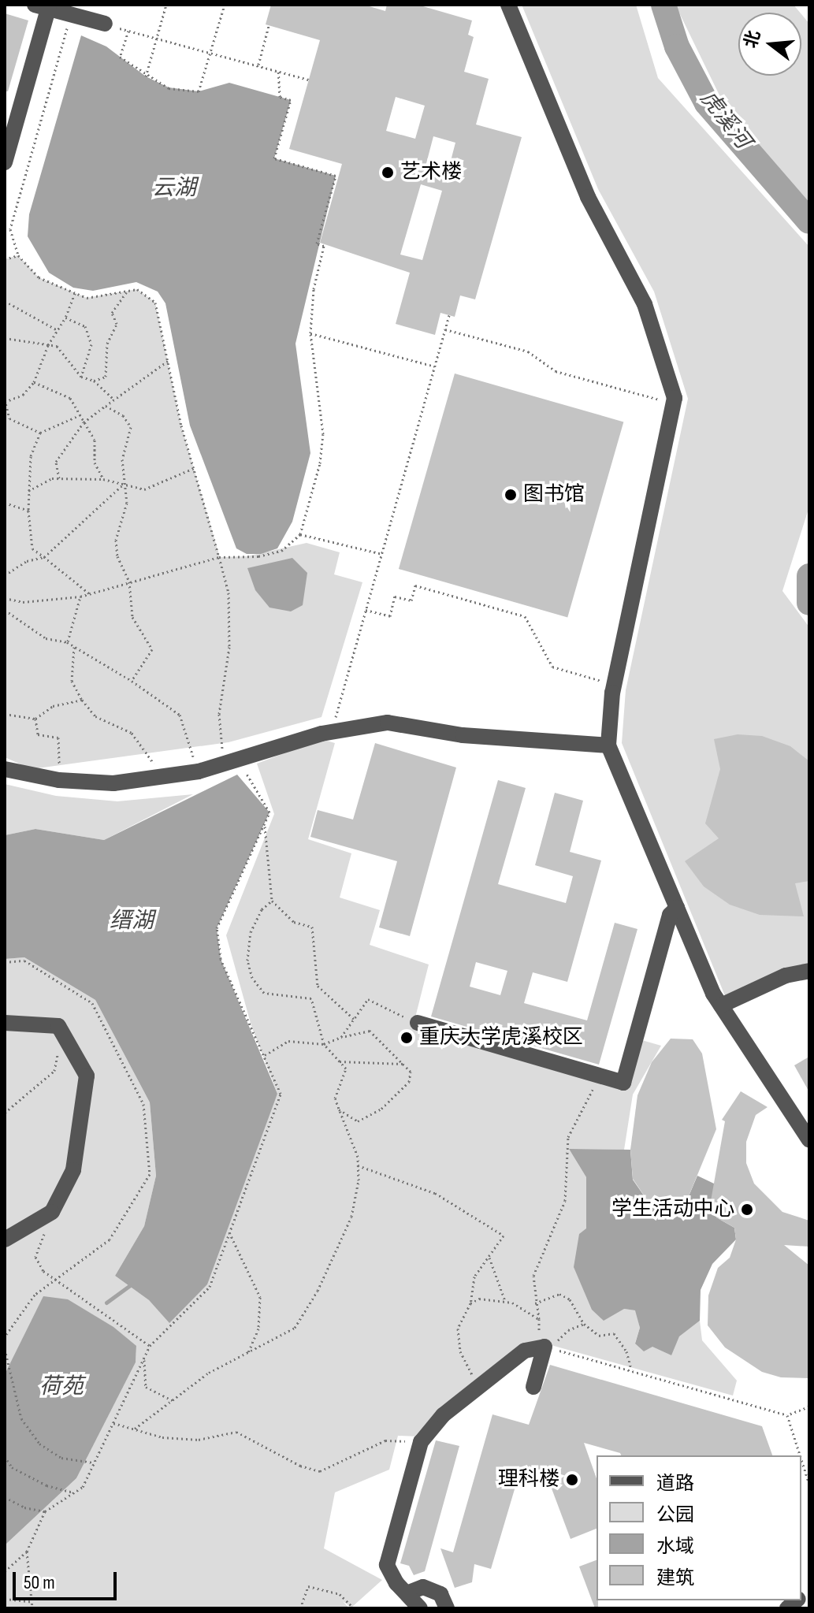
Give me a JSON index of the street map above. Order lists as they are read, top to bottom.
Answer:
{
  "water": [
    "虎溪河",
    "云湖",
    "缙湖",
    "荷苑"
  ],
  "places": [
    "艺术楼",
    "图书馆",
    "重庆大学虎溪校区",
    "学生活动中心",
    "理科楼"
  ],
  "legend": [
    "道路",
    "公园",
    "水域",
    "建筑"
  ],
  "scale_bar": "50 m",
  "north": "left"
}
